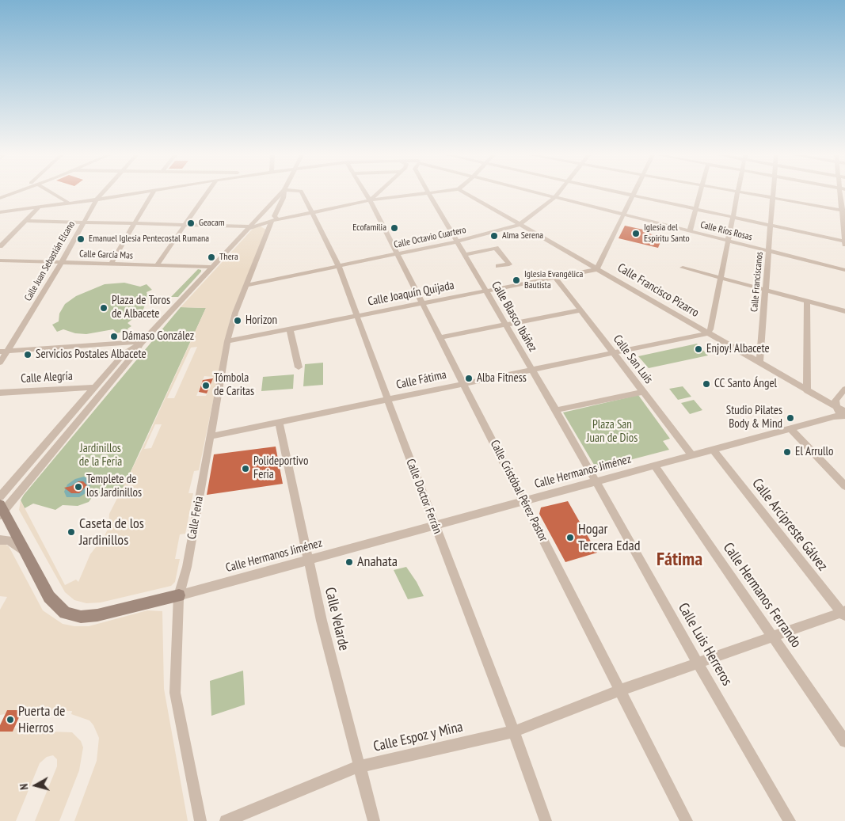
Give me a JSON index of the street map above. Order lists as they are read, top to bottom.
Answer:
{
  "streets": {
    "street": [
      "Calle Ríos Rosas",
      "Calle Octavio Cuartero",
      "Calle García Mas",
      "Calle Juan Sebastián Elcano",
      "Calle Franciscanos",
      "Calle Francisco Pizarro",
      "Calle Joaquín Quijada",
      "Calle Blasco Ibáñez",
      "Calle San Luis",
      "Calle Alegría",
      "Calle Fátima",
      "Calle Hermanos Jiménez",
      "Calle Cristóbal Pérez Pastor",
      "Calle Doctor Ferrán",
      "Calle Feria",
      "Calle Arcipreste Gálvez",
      "Calle Hermanos Ferrando",
      "Calle Velarde",
      "Calle Luis Herreros",
      "Calle Espoz y Mina"
    ]
  },
  "crossings": [
    ["Calle Ríos Rosas", "Calle Octavio Cuartero"],
    ["Calle Ríos Rosas", "Calle Franciscanos"],
    ["Calle Octavio Cuartero", "Calle Francisco Pizarro"],
    ["Calle Octavio Cuartero", "Calle Blasco Ibáñez"],
    ["Calle Octavio Cuartero", "Calle Cristóbal Pérez Pastor"],
    ["Calle Octavio Cuartero", "Calle Doctor Ferrán"],
    ["Calle Octavio Cuartero", "Calle Feria"],
    ["Calle García Mas", "Calle Juan Sebastián Elcano"],
    ["Calle García Mas", "Calle Feria"],
    ["Calle Franciscanos", "Calle Francisco Pizarro"],
    ["Calle Francisco Pizarro", "Calle Joaquín Quijada"],
    ["Calle Francisco Pizarro", "Calle Fátima"],
    ["Calle Francisco Pizarro", "Calle Hermanos Jiménez"],
    ["Calle Joaquín Quijada", "Calle Blasco Ibáñez"],
    ["Calle Joaquín Quijada", "Calle San Luis"],
    ["Calle Joaquín Quijada", "Calle Cristóbal Pérez Pastor"],
    ["Calle Joaquín Quijada", "Calle Doctor Ferrán"],
    ["Calle Joaquín Quijada", "Calle Feria"],
    ["Calle Blasco Ibáñez", "Calle Fátima"],
    ["Calle Blasco Ibáñez", "Calle Hermanos Jiménez"],
    ["Calle Blasco Ibáñez", "Calle Luis Herreros"],
    ["Calle San Luis", "Calle Fátima"],
    ["Calle San Luis", "Calle Hermanos Jiménez"],
    ["Calle Alegría", "Calle Feria"],
    ["Calle Fátima", "Calle Cristóbal Pérez Pastor"],
    ["Calle Fátima", "Calle Doctor Ferrán"],
    ["Calle Fátima", "Calle Feria"],
    ["Calle Fátima", "Calle Velarde"],
    ["Calle Hermanos Jiménez", "Calle Cristóbal Pérez Pastor"],
    ["Calle Hermanos Jiménez", "Calle Doctor Ferrán"],
    ["Calle Hermanos Jiménez", "Calle Feria"],
    ["Calle Hermanos Jiménez", "Calle Arcipreste Gálvez"],
    ["Calle Hermanos Jiménez", "Calle Hermanos Ferrando"],
    ["Calle Hermanos Jiménez", "Calle Velarde"],
    ["Calle Hermanos Jiménez", "Calle Luis Herreros"],
    ["Calle Cristóbal Pérez Pastor", "Calle Espoz y Mina"],
    ["Calle Doctor Ferrán", "Calle Espoz y Mina"],
    ["Calle Arcipreste Gálvez", "Calle Espoz y Mina"],
    ["Calle Hermanos Ferrando", "Calle Espoz y Mina"],
    ["Calle Velarde", "Calle Espoz y Mina"],
    ["Calle Luis Herreros", "Calle Espoz y Mina"]
  ],
  "districts": ["Fátima"],
  "parks": ["Plaza San Juan de Dios", "Jardinillos de la Feria"],
  "places": [
    "Geacam",
    "Ecofamilia",
    "Iglesia del Espíritu Santo",
    "Alma Serena",
    "Emanuel Iglesia Pentecostal Rumana",
    "Thera",
    "Iglesia Evangélica Bautista",
    "Plaza de Toros de Albacete",
    "Horizon",
    "Dámaso González",
    "Enjoy! Albacete",
    "Servicios Postales Albacete",
    "Alba Fitness",
    "CC Santo Ángel",
    "Tómbola de Caritas",
    "Studio Pilates Body & Mind",
    "El Arrullo",
    "Polideportivo Feria",
    "Templete de los Jardinillos",
    "Caseta de los Jardinillos",
    "Hogar Tercera Edad",
    "Anahata",
    "Puerta de Hierros"
  ],
  "north": "left"
}
